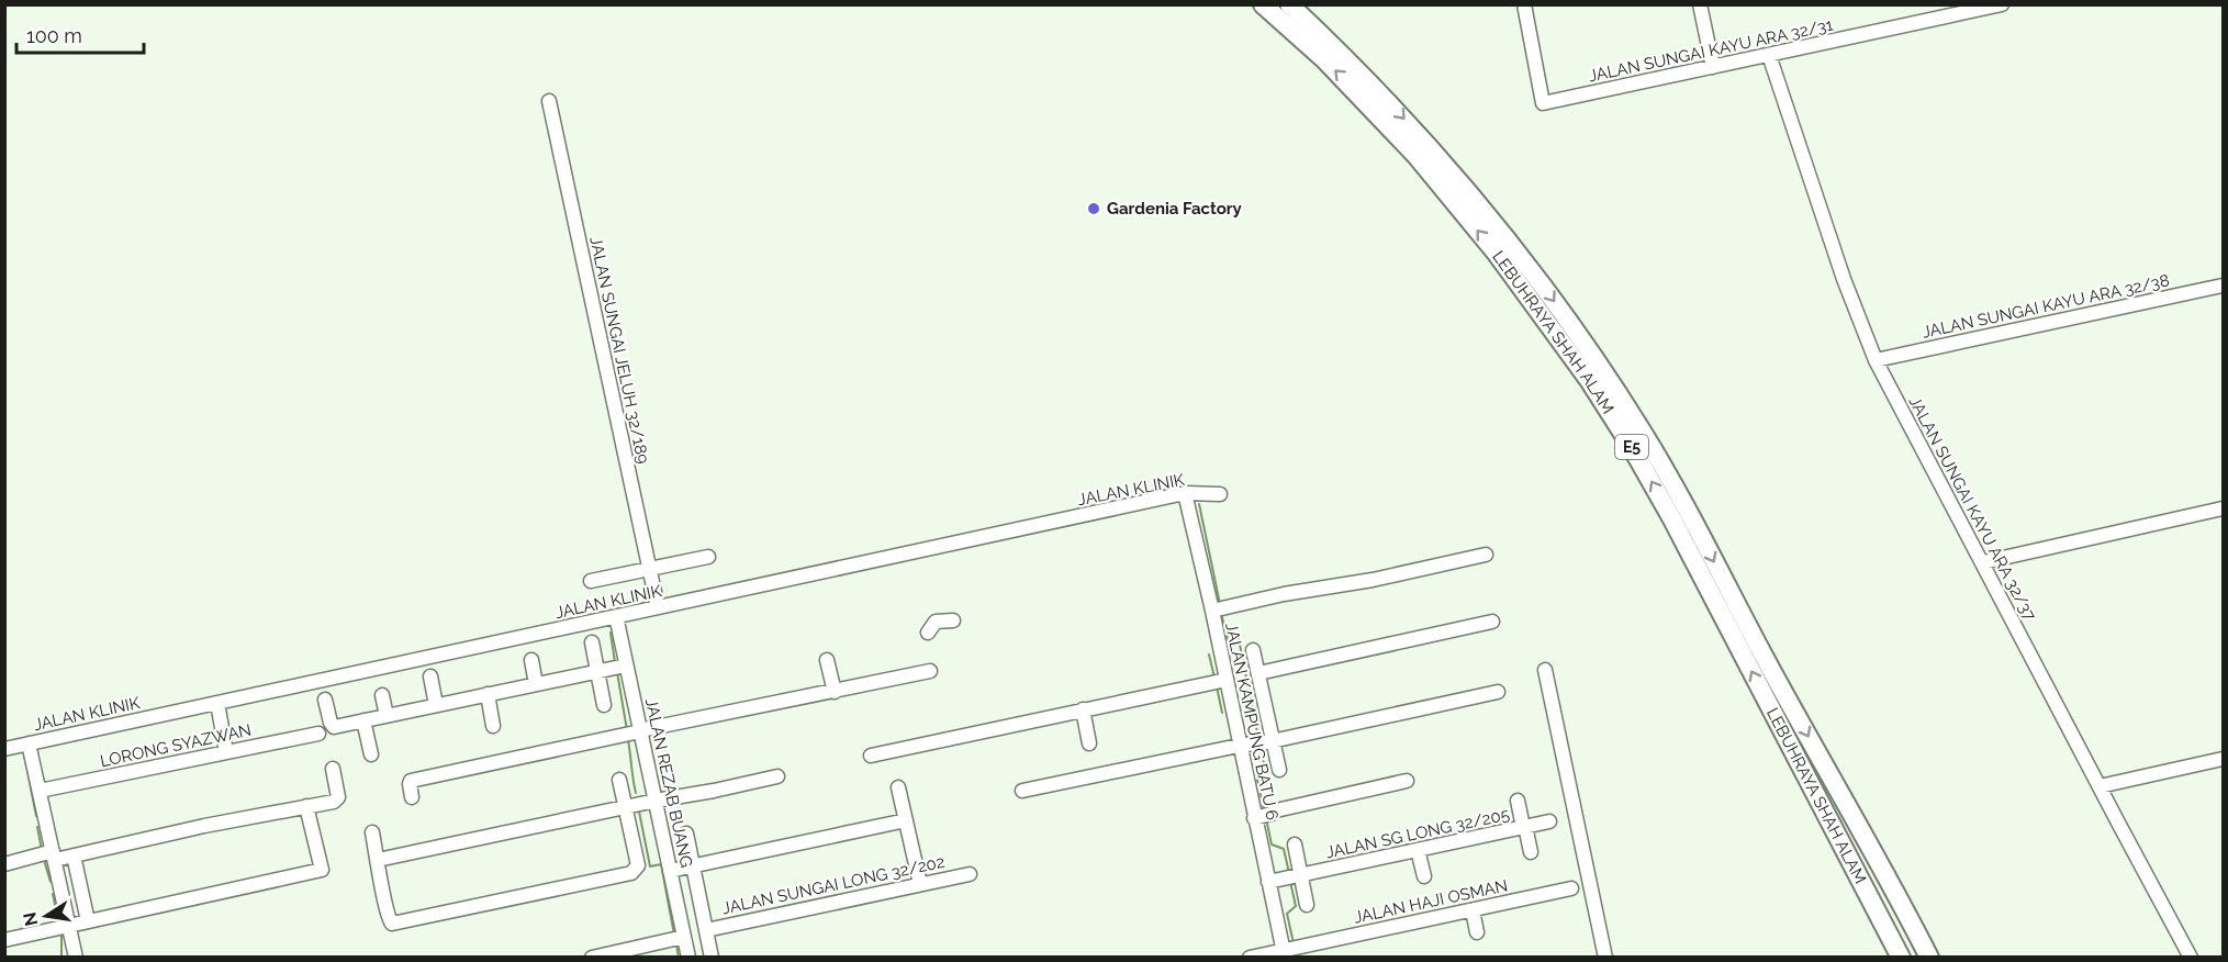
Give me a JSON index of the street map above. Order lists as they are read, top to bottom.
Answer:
{
  "streets": {
    "highway": ["LEBUHRAYA SHAH ALAM", "E5"],
    "street": [
      "JALAN SUNGAI KAYU ARA 32/31",
      "JALAN SUNGAI KAYU ARA 32/38",
      "JALAN SUNGAI JELUH 32/189",
      "JALAN KLINIK",
      "JALAN SUNGAI KAYU ARA 32/37",
      "JALAN KAMPUNG BATU 6",
      "LORONG SYAZWAN",
      "JALAN REZAB BUANG",
      "JALAN SG LONG 32/205",
      "JALAN SUNGAI LONG 32/202",
      "JALAN HAJI OSMAN"
    ]
  },
  "crossings": [
    ["JALAN SUNGAI KAYU ARA 32/31", "JALAN SUNGAI KAYU ARA 32/37"],
    ["JALAN SUNGAI KAYU ARA 32/38", "JALAN SUNGAI KAYU ARA 32/37"],
    ["JALAN SUNGAI JELUH 32/189", "JALAN KLINIK"],
    ["JALAN KLINIK", "JALAN KAMPUNG BATU 6"],
    ["JALAN KLINIK", "JALAN REZAB BUANG"],
    ["JALAN KAMPUNG BATU 6", "JALAN SG LONG 32/205"],
    ["JALAN KAMPUNG BATU 6", "JALAN HAJI OSMAN"]
  ],
  "places": ["Gardenia Factory"],
  "scale_bar": "100 m",
  "north": "left"
}
